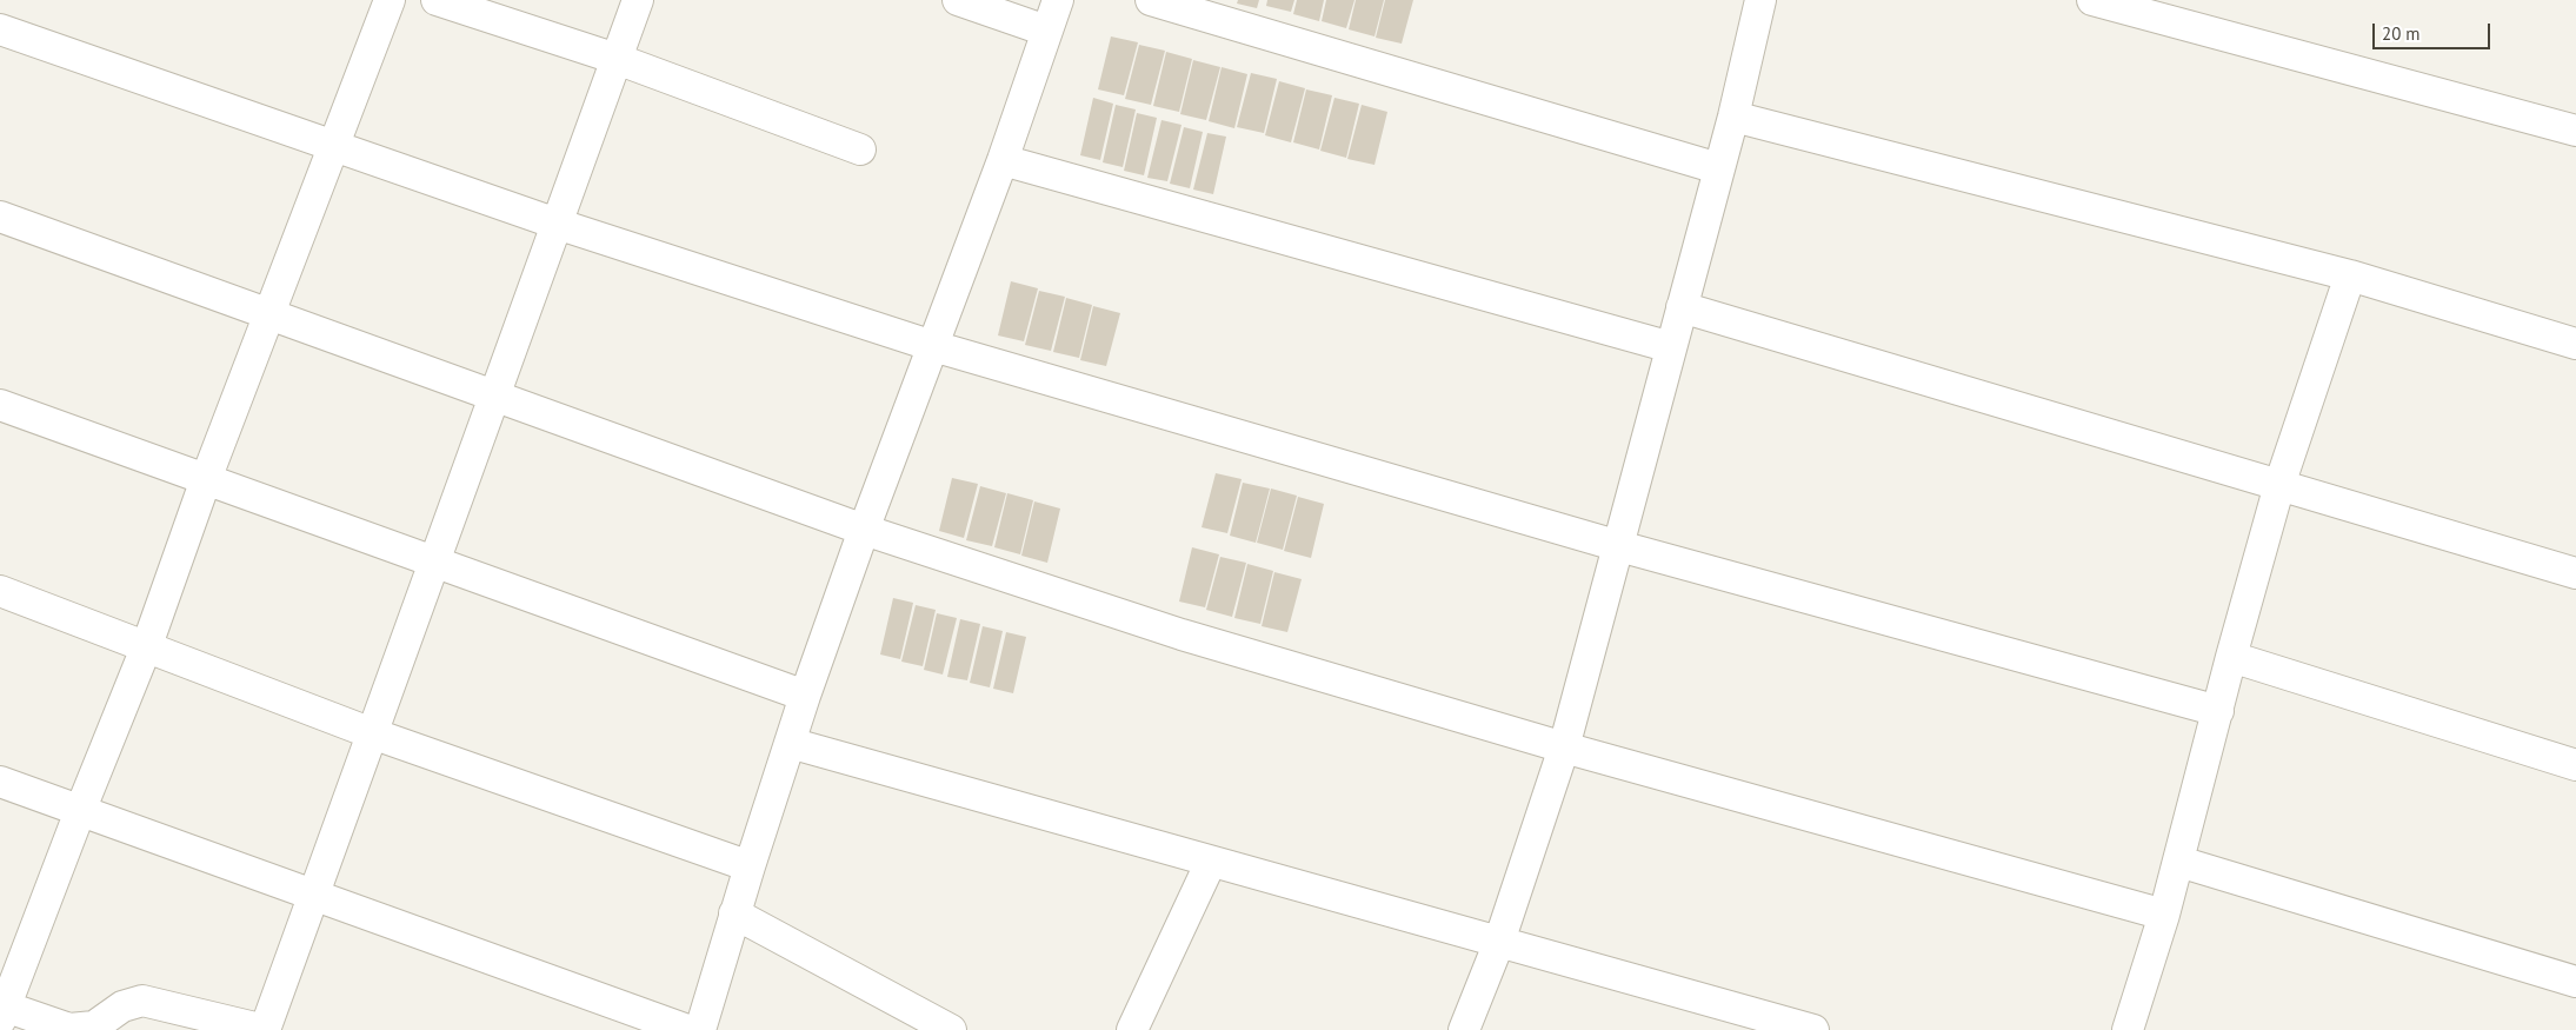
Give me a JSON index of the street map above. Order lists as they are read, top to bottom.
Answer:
{
  "scale_bar": "20 m"
}
